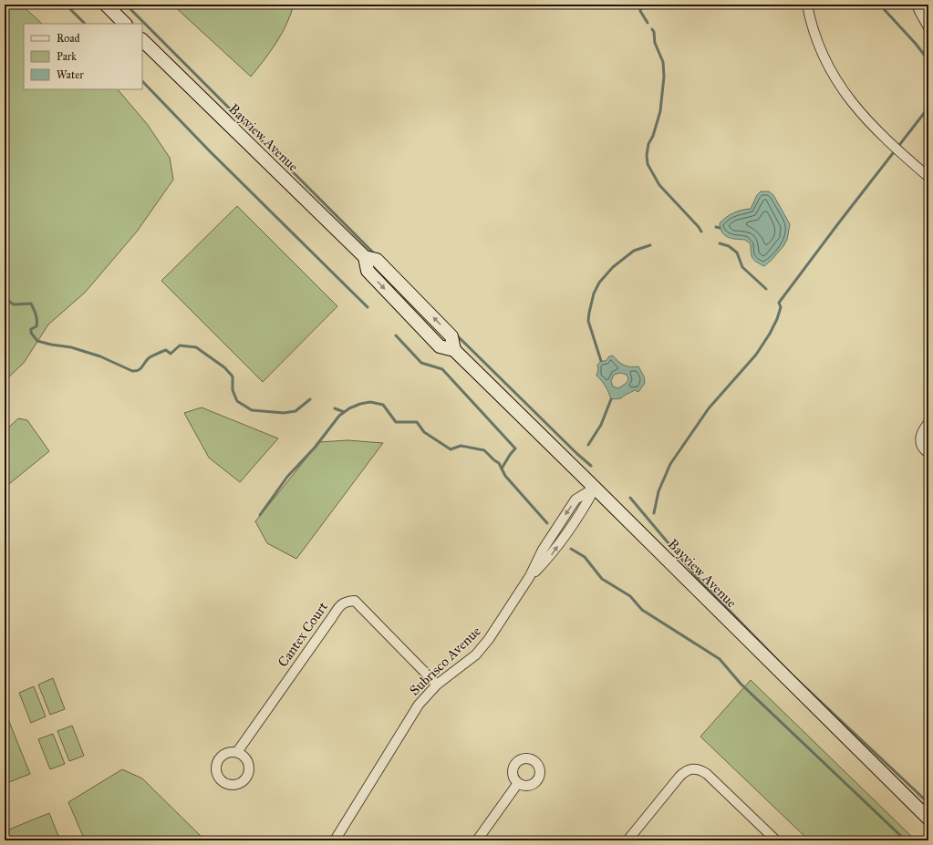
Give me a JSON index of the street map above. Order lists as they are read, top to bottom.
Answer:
{
  "streets": {
    "main road": ["Bayview Avenue"],
    "street": ["Cantex Court", "Subrisco Avenue"]
  },
  "crossings": [
    ["Bayview Avenue", "Subrisco Avenue"],
    ["Cantex Court", "Subrisco Avenue"]
  ],
  "legend": ["Road", "Park", "Water"]
}
